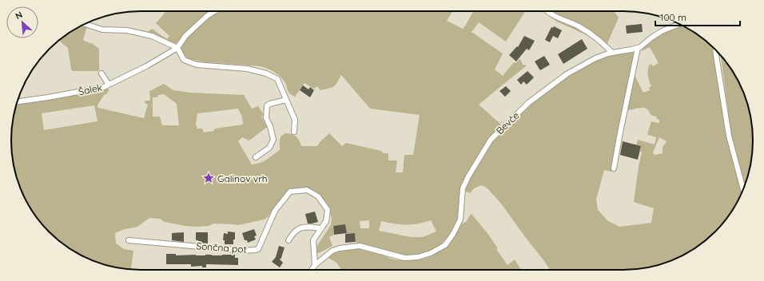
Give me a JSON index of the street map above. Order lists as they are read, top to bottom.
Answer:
{
  "streets": {
    "street": ["Šalek", "Bevče", "Sončna pot"]
  },
  "crossings": [
    ["Bevče", "Sončna pot"]
  ],
  "places": {
    "place": ["Galinov vrh"]
  },
  "scale_bar": "100 m",
  "north": "top left"
}
